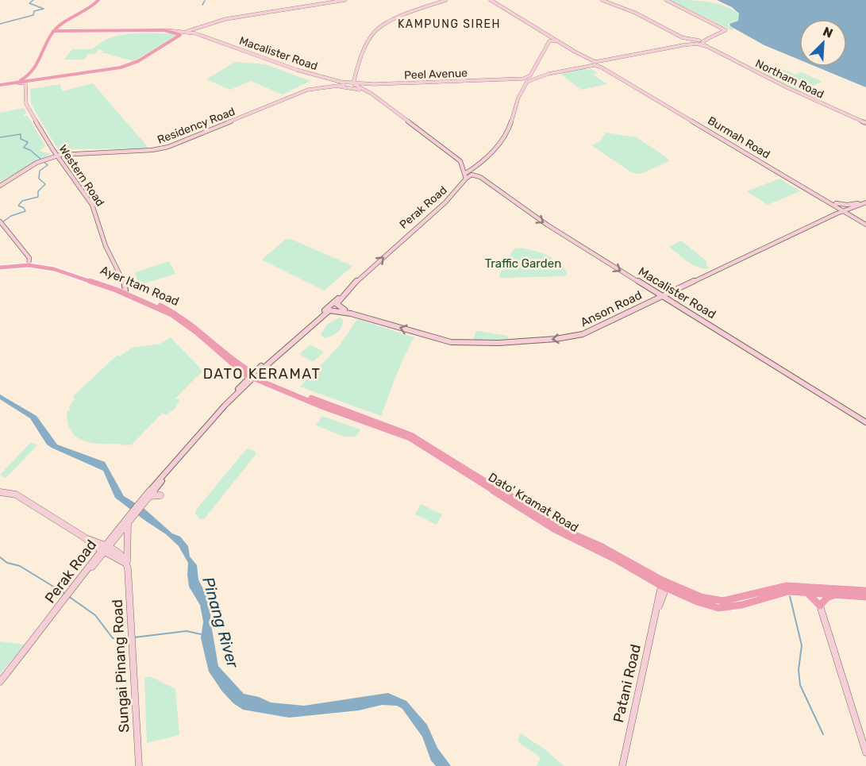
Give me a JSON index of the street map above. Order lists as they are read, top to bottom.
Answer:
{
  "streets": {
    "main road": [
      "Macalister Road",
      "Peel Avenue",
      "Northam Road",
      "Residency Road",
      "Burmah Road",
      "Western Road",
      "Perak Road",
      "Ayer Itam Road",
      "Anson Road",
      "Dato' Kramat Road",
      "Sungai Pinang Road",
      "Patani Road"
    ]
  },
  "crossings": [
    ["Macalister Road", "Peel Avenue"],
    ["Macalister Road", "Anson Road"],
    ["Residency Road", "Western Road"],
    ["Burmah Road", "Anson Road"],
    ["Western Road", "Ayer Itam Road"],
    ["Perak Road", "Ayer Itam Road"],
    ["Perak Road", "Anson Road"],
    ["Perak Road", "Dato' Kramat Road"],
    ["Perak Road", "Sungai Pinang Road"],
    ["Ayer Itam Road", "Dato' Kramat Road"],
    ["Dato' Kramat Road", "Patani Road"]
  ],
  "one_way": ["Anson Road"],
  "districts": ["KAMPUNG SIREH", "DATO KERAMAT"],
  "water": ["Pinang River"],
  "parks": ["Traffic Garden"],
  "north": "top right"
}
